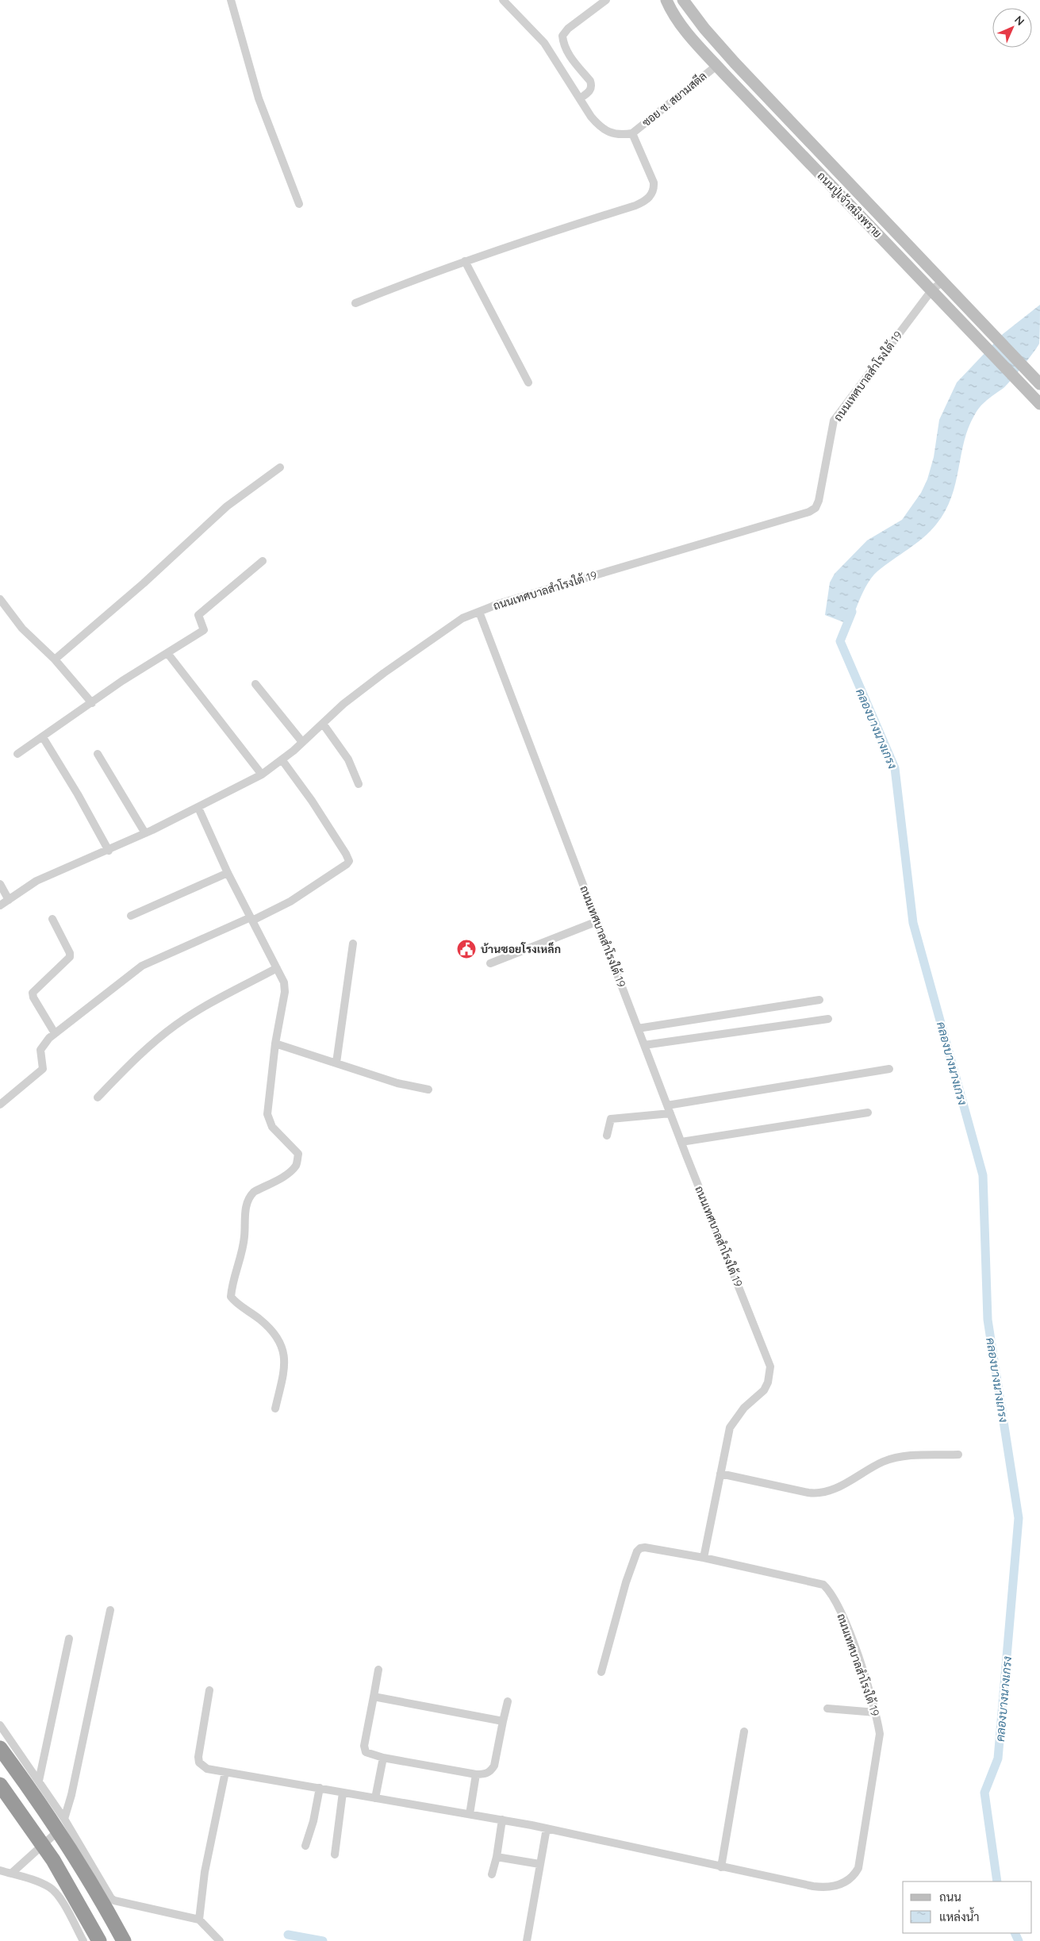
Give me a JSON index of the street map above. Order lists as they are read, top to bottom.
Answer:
{
  "streets": {
    "main road": ["ถนนปู่เจ้าสมิงพราย"],
    "street": ["ซอย ช. สยามสตีล", "ถนนเทศบาลสำโรงใต้ 19"]
  },
  "crossings": [
    ["ซอย ช. สยามสตีล", "ถนนปู่เจ้าสมิงพราย"],
    ["ถนนปู่เจ้าสมิงพราย", "ถนนเทศบาลสำโรงใต้ 19"]
  ],
  "water": ["คลองบางนางเกรง"],
  "places": {
    "public building": ["บ้านซอยโรงเหล็ก"]
  },
  "legend": ["ถนน", "แหล่งน้ำ"],
  "north": "top right"
}
